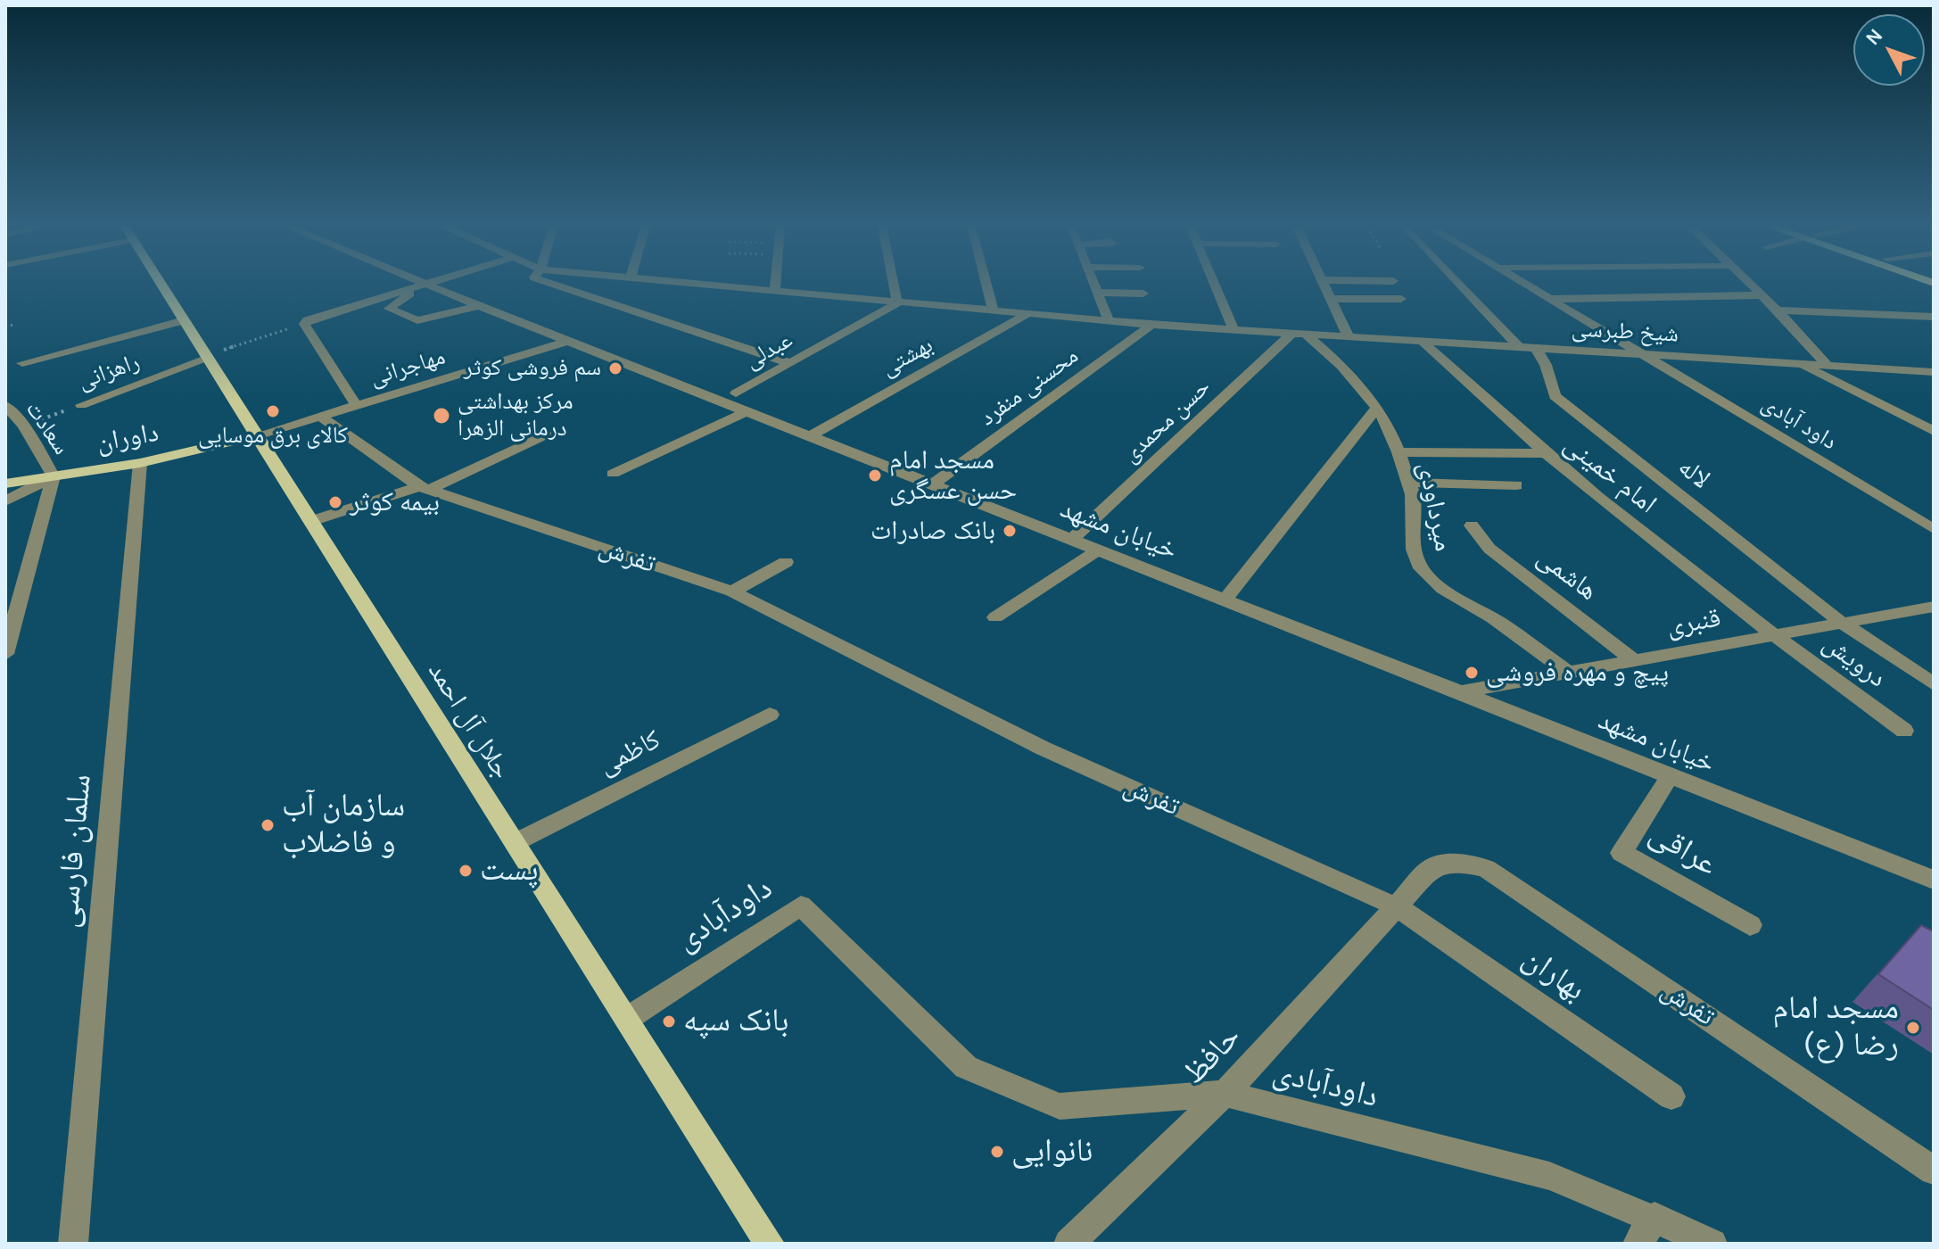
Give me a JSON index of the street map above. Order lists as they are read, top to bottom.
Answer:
{
  "streets": {
    "main road": ["داوران", "جلال آل احمد"],
    "street": [
      "شیخ طبرسی",
      "عبدلی",
      "بهشتی",
      "مهاجرانی",
      "راهزانی",
      "محسنی منفرد",
      "حسن محمدی",
      "داود آبادی",
      "سعادت",
      "لاله",
      "امام خمینی",
      "میرداودی",
      "خیابان مشهد",
      "تفرش",
      "هاشمی",
      "قنبری",
      "درویش",
      "کاظمی",
      "عراقی",
      "سلمان فارسی",
      "داودآبادی",
      "بهاران",
      "حافظ"
    ]
  },
  "crossings": [
    ["شیخ طبرسی", "عبدلی"],
    ["شیخ طبرسی", "بهشتی"],
    ["شیخ طبرسی", "محسنی منفرد"],
    ["شیخ طبرسی", "حسن محمدی"],
    ["شیخ طبرسی", "داود آبادی"],
    ["شیخ طبرسی", "لاله"],
    ["شیخ طبرسی", "امام خمینی"],
    ["شیخ طبرسی", "میرداودی"],
    ["بهشتی", "خیابان مشهد"],
    ["مهاجرانی", "داوران"],
    ["مهاجرانی", "خیابان مشهد"],
    ["مهاجرانی", "تفرش"],
    ["مهاجرانی", "جلال آل احمد"],
    ["راهزانی", "سعادت"],
    ["راهزانی", "جلال آل احمد"],
    ["محسنی منفرد", "خیابان مشهد"],
    ["حسن محمدی", "خیابان مشهد"],
    ["سعادت", "داوران"],
    ["داوران", "جلال آل احمد"],
    ["داوران", "سلمان فارسی"],
    ["لاله", "قنبری"],
    ["امام خمینی", "قنبری"],
    ["امام خمینی", "درویش"],
    ["میرداودی", "قنبری"],
    ["خیابان مشهد", "قنبری"],
    ["خیابان مشهد", "عراقی"],
    ["تفرش", "بهاران"],
    ["تفرش", "حافظ"],
    ["هاشمی", "قنبری"],
    ["قنبری", "درویش"],
    ["جلال آل احمد", "کاظمی"],
    ["جلال آل احمد", "داودآبادی"],
    ["داودآبادی", "حافظ"],
    ["بهاران", "حافظ"]
  ],
  "places": [
    "سم فروشی کوثر",
    "کالای برق موسایی",
    "مرکز بهداشتی درمانی الزهرا",
    "مسجد امام حسن عسگری",
    "بیمه کوثر",
    "بانک صادرات",
    "پیچ و مهره فروشی",
    "سازمان آب و فاضلاب",
    "پست",
    "بانک سپه",
    "مسجد امام رضا (ع)",
    "نانوایی"
  ],
  "north": "top left"
}
